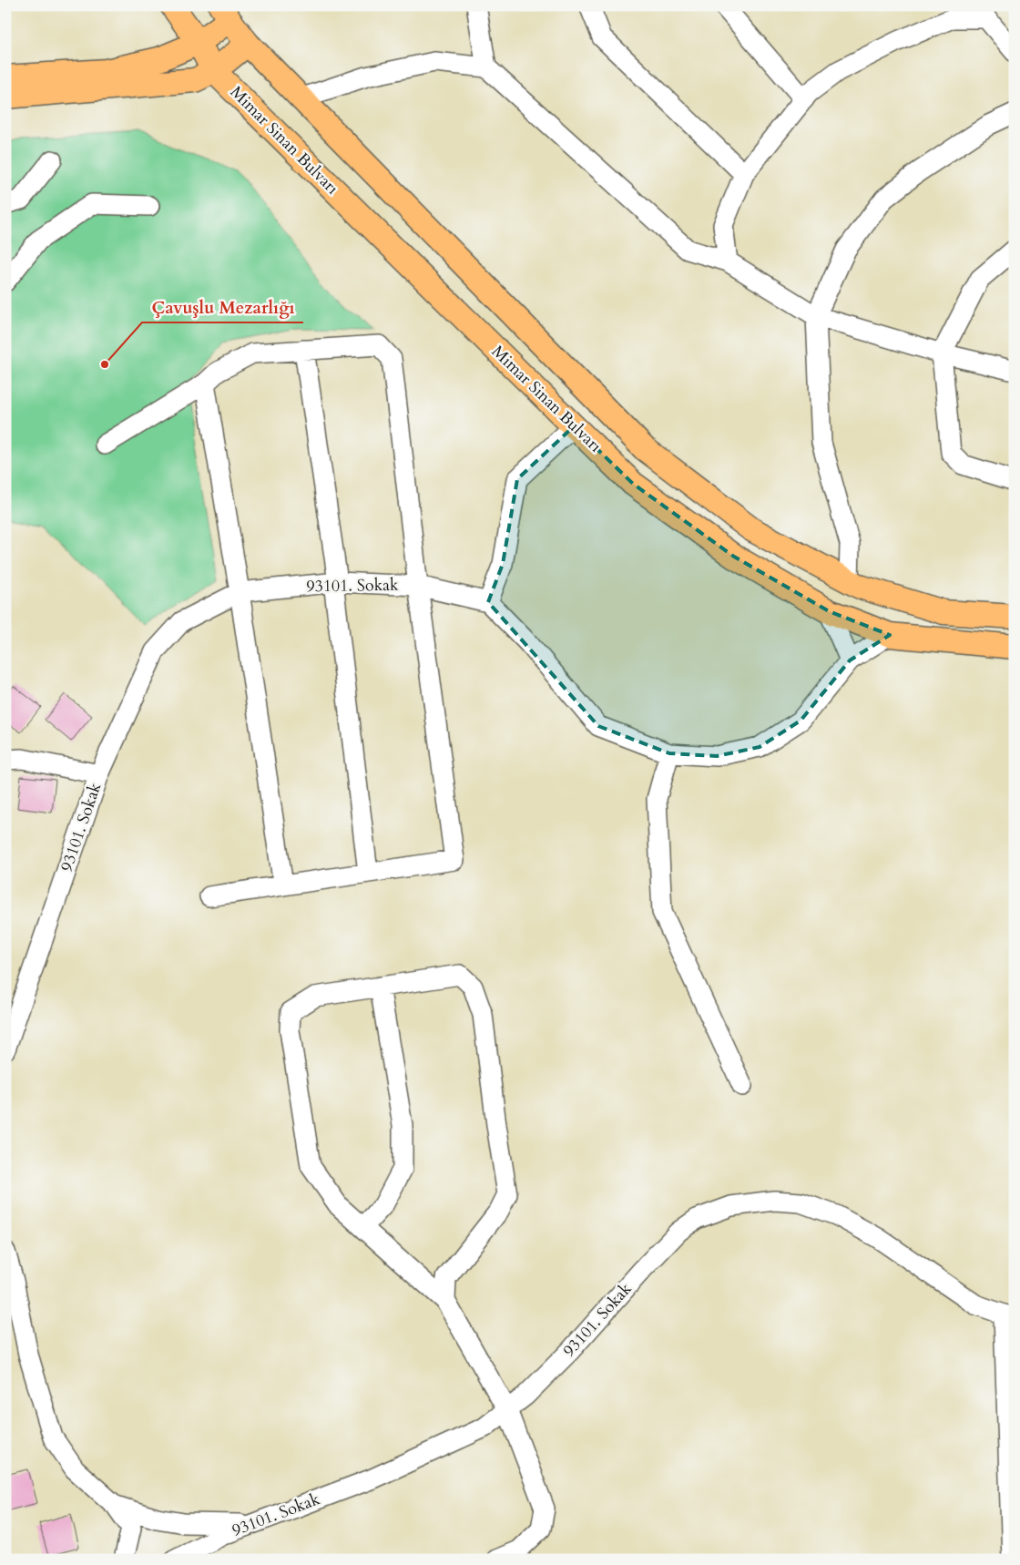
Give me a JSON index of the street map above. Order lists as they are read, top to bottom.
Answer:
{
  "streets": {
    "main road": ["Mimar Sinan Bulvarı"],
    "street": ["93101. Sokak"]
  },
  "places": ["Çavuşlu Mezarlığı"]
}
